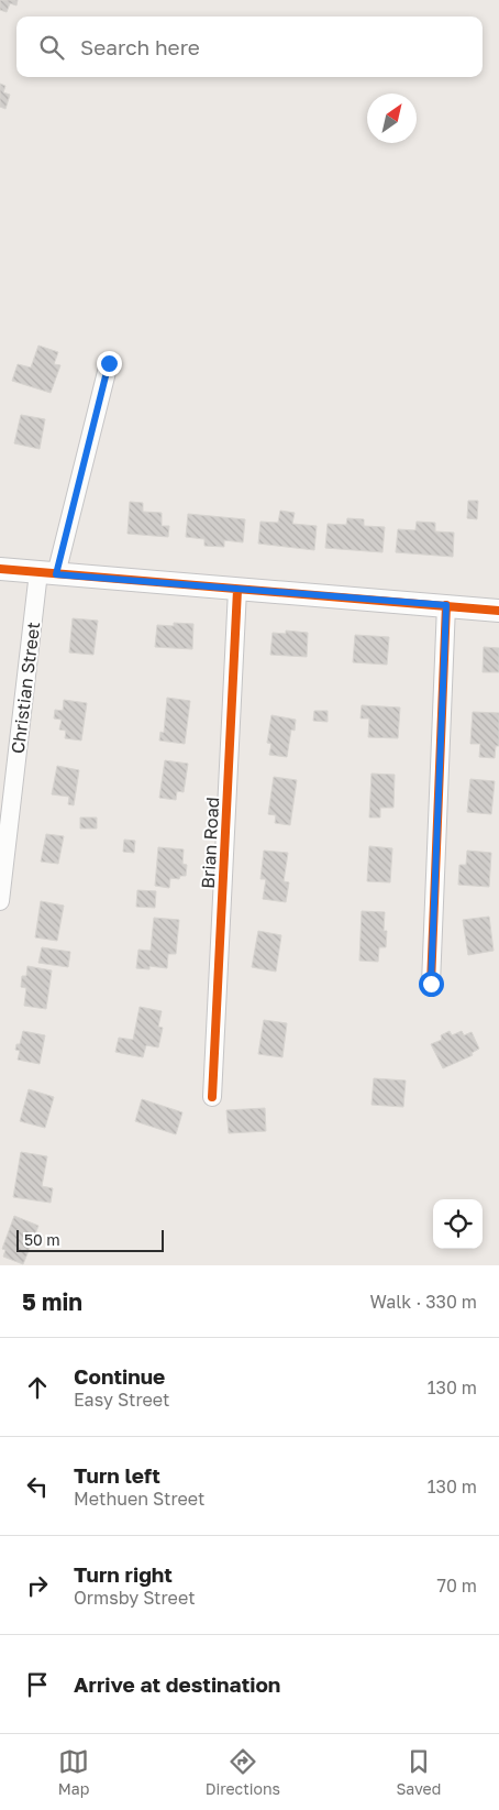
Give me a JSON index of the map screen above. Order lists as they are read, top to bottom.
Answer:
{
  "streets": {
    "street": ["Christian Street", "Brian Road"]
  },
  "scale_bar": "50 m",
  "north": "top right",
  "page": {
    "search": "Search here",
    "scale": "50 m",
    "heading": ["5 min", "Walk · 330 m"],
    "list": [
      ["Continue", "Easy Street", "130 m"],
      ["Turn left", "Methuen Street", "130 m"],
      ["Turn right", "Ormsby Street", "70 m"],
      "Arrive at destination"
    ],
    "nav": ["Map", "Directions", "Saved"]
  }
}
